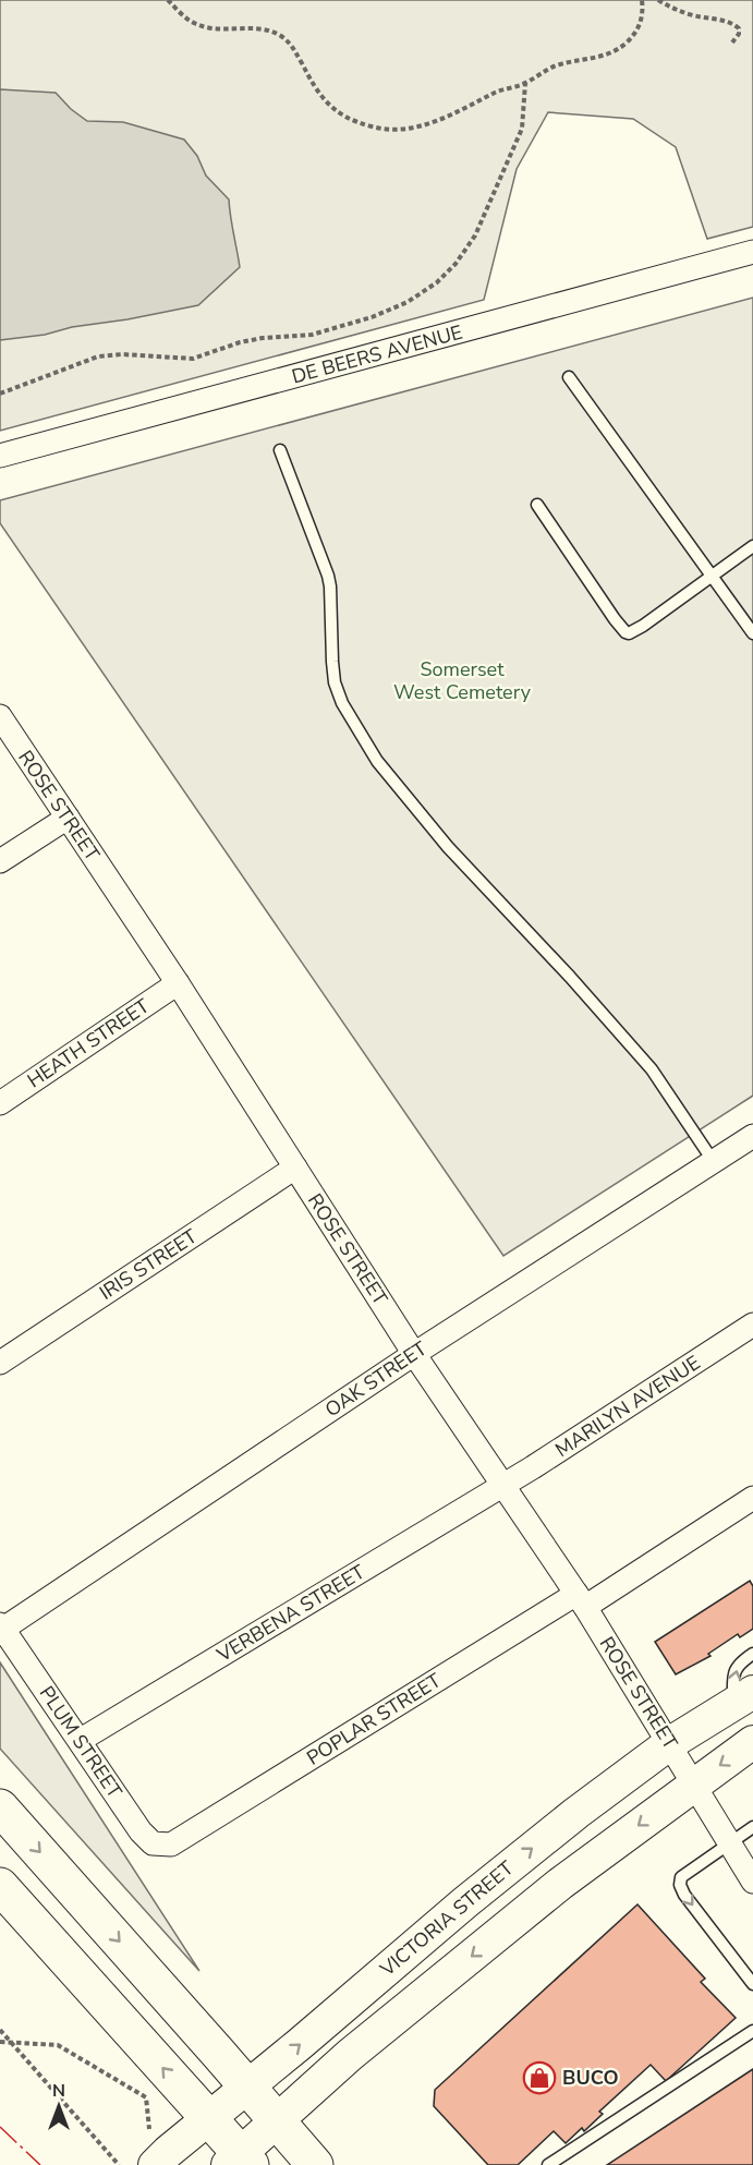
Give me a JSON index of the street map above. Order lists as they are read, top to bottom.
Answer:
{
  "streets": {
    "main road": ["VICTORIA STREET"],
    "street": [
      "DE BEERS AVENUE",
      "ROSE STREET",
      "HEATH STREET",
      "IRIS STREET",
      "OAK STREET",
      "MARILYN AVENUE",
      "VERBENA STREET",
      "POPLAR STREET",
      "PLUM STREET"
    ]
  },
  "crossings": [
    ["ROSE STREET", "HEATH STREET"],
    ["ROSE STREET", "IRIS STREET"],
    ["ROSE STREET", "OAK STREET"],
    ["ROSE STREET", "MARILYN AVENUE"],
    ["ROSE STREET", "VERBENA STREET"],
    ["ROSE STREET", "POPLAR STREET"],
    ["ROSE STREET", "VICTORIA STREET"],
    ["OAK STREET", "PLUM STREET"],
    ["MARILYN AVENUE", "VERBENA STREET"],
    ["VERBENA STREET", "PLUM STREET"],
    ["POPLAR STREET", "PLUM STREET"]
  ],
  "parks": ["Somerset West Cemetery"],
  "places": {
    "shop": ["BUCO"]
  },
  "north": "top"
}
